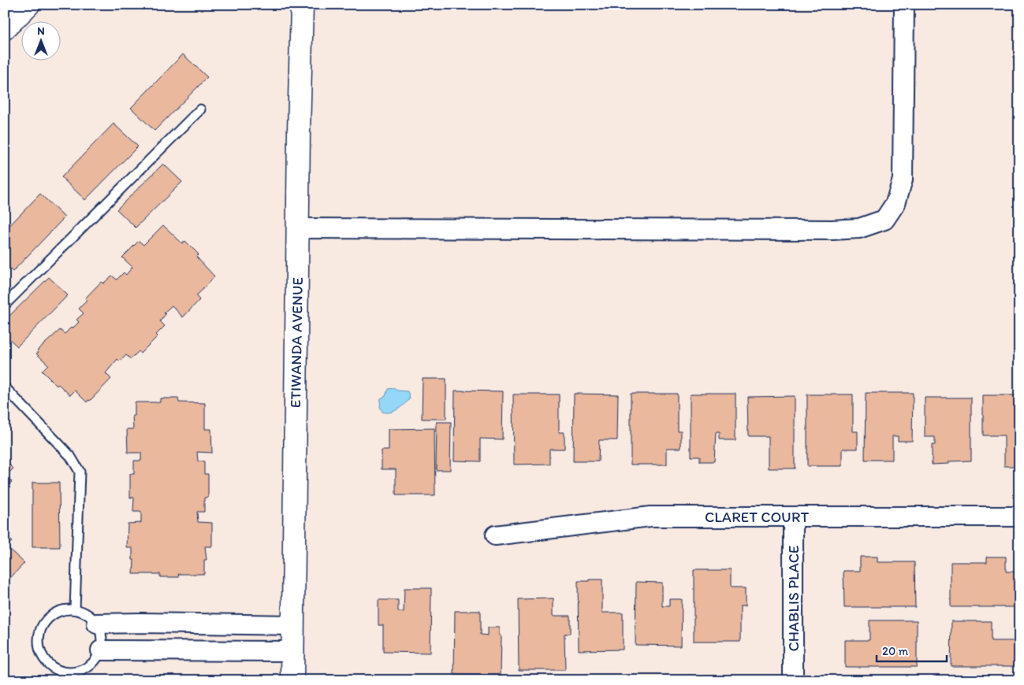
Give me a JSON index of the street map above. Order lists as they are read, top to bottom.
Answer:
{
  "streets": {
    "main road": ["ETIWANDA AVENUE"],
    "street": ["CLARET COURT", "CHABLIS PLACE"]
  },
  "crossings": [
    ["CLARET COURT", "CHABLIS PLACE"]
  ],
  "scale_bar": "20 m",
  "north": "top"
}
